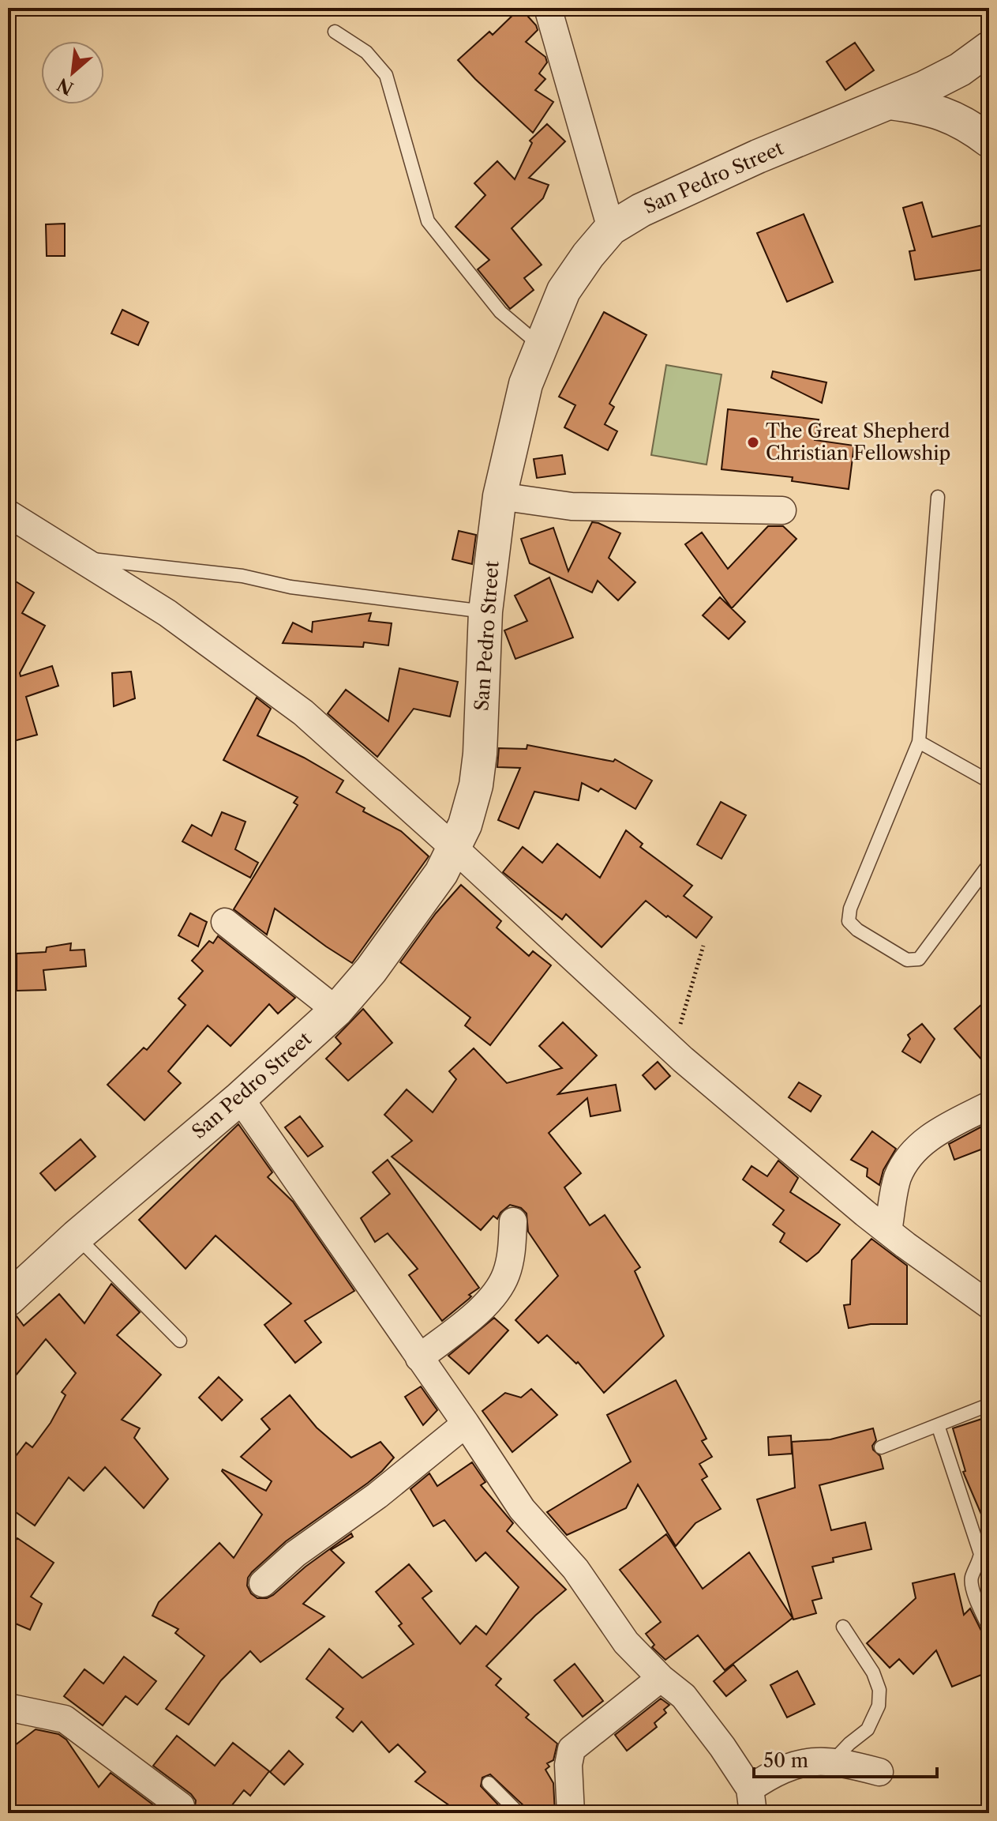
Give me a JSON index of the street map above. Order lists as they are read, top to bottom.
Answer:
{
  "streets": {
    "street": ["San Pedro Street"]
  },
  "places": ["The Great Shepherd Christian Fellowship"],
  "scale_bar": "50 m",
  "north": "bottom left"
}
